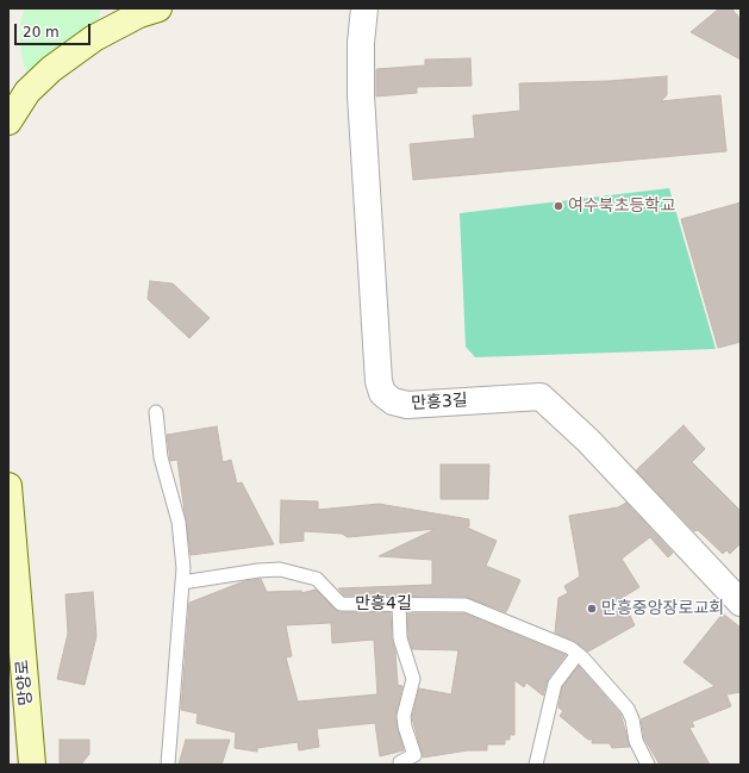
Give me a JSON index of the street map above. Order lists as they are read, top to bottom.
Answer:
{
  "streets": {
    "main road": ["망양로"],
    "street": ["만흥3길"],
    "lane": ["만흥4길"]
  },
  "places": ["여수북초등학교", "만흥중앙장로교회"],
  "scale_bar": "20 m"
}
